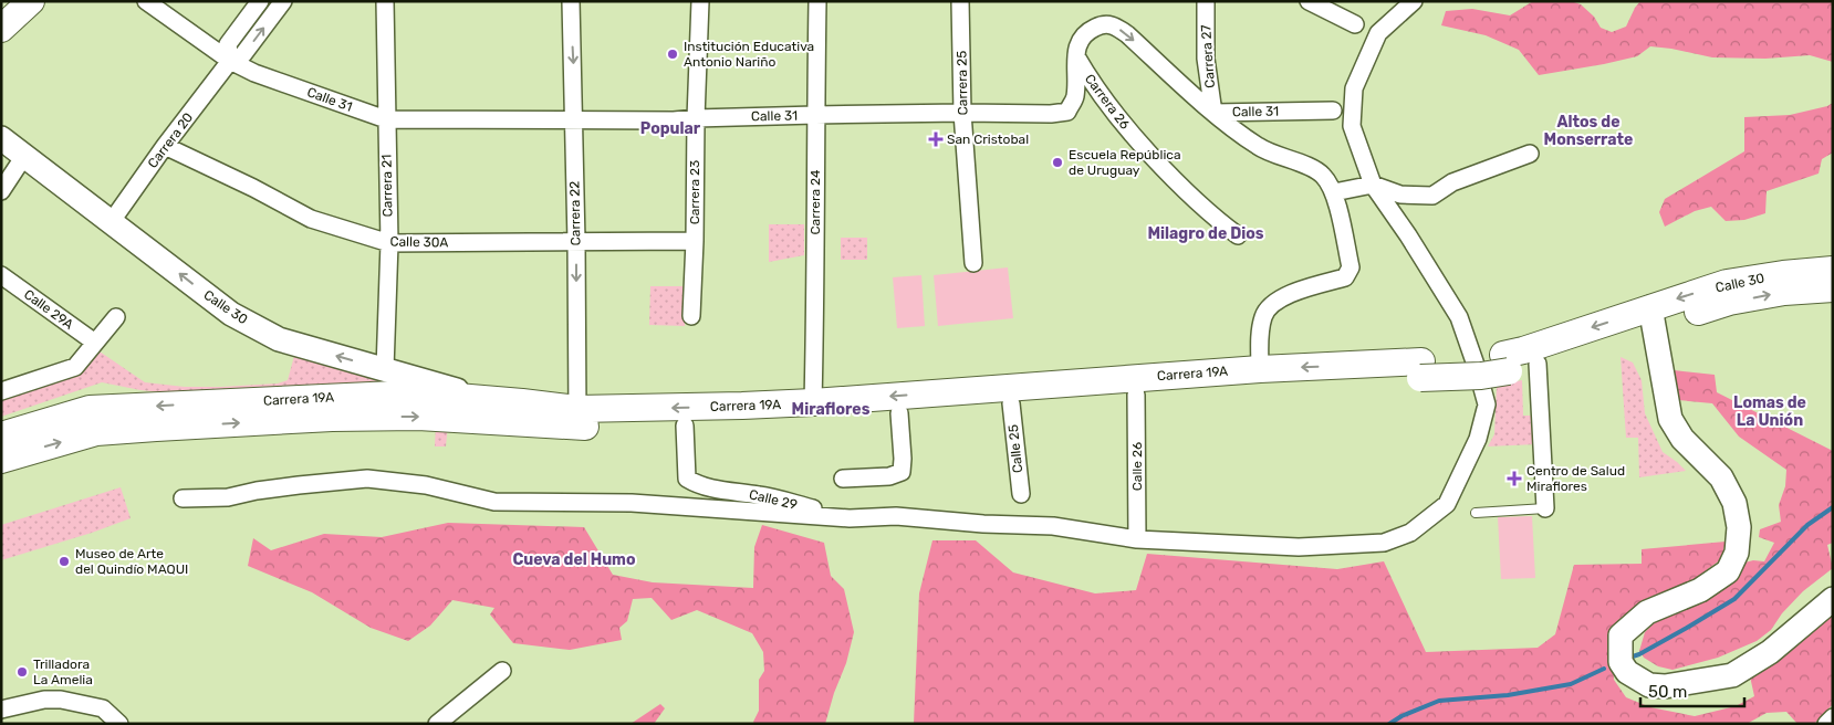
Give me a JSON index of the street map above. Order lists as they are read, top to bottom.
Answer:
{
  "streets": {
    "main road": ["Calle 30", "Carrera 19A"],
    "street": [
      "Carrera 27",
      "Carrera 25",
      "Calle 31",
      "Carrera 26",
      "Carrera 20",
      "Carrera 21",
      "Carrera 23",
      "Carrera 24",
      "Carrera 22",
      "Calle 30A",
      "Calle 29A",
      "Calle 25",
      "Calle 26",
      "Calle 29"
    ]
  },
  "crossings": [
    ["Carrera 27", "Calle 31"],
    ["Carrera 25", "Calle 31"],
    ["Calle 31", "Carrera 26"],
    ["Calle 31", "Carrera 20"],
    ["Calle 31", "Carrera 21"],
    ["Calle 31", "Carrera 23"],
    ["Calle 31", "Carrera 24"],
    ["Calle 31", "Carrera 22"],
    ["Carrera 20", "Calle 30A"],
    ["Carrera 20", "Calle 30"],
    ["Carrera 21", "Calle 30A"],
    ["Carrera 21", "Calle 30"],
    ["Carrera 23", "Calle 30A"],
    ["Carrera 24", "Carrera 19A"],
    ["Carrera 22", "Calle 30A"],
    ["Carrera 22", "Carrera 19A"],
    ["Calle 30", "Carrera 19A"],
    ["Carrera 19A", "Calle 25"],
    ["Carrera 19A", "Calle 26"],
    ["Carrera 19A", "Calle 29"]
  ],
  "one_way": ["Carrera 22"],
  "districts": [
    "Altos de Monserrate",
    "Popular",
    "Milagro de Dios",
    "Lomas de La Unión",
    "Miraflores",
    "Cueva del Humo"
  ],
  "places": {
    "other": [
      "Institución Educativa Antonio Nariño",
      "Escuela República de Uruguay",
      "Museo de Arte del Quindío MAQUI",
      "Trilladora La Amelia"
    ],
    "health": ["San Cristobal", "Centro de Salud Miraflores"]
  },
  "scale_bar": "50 m"
}
